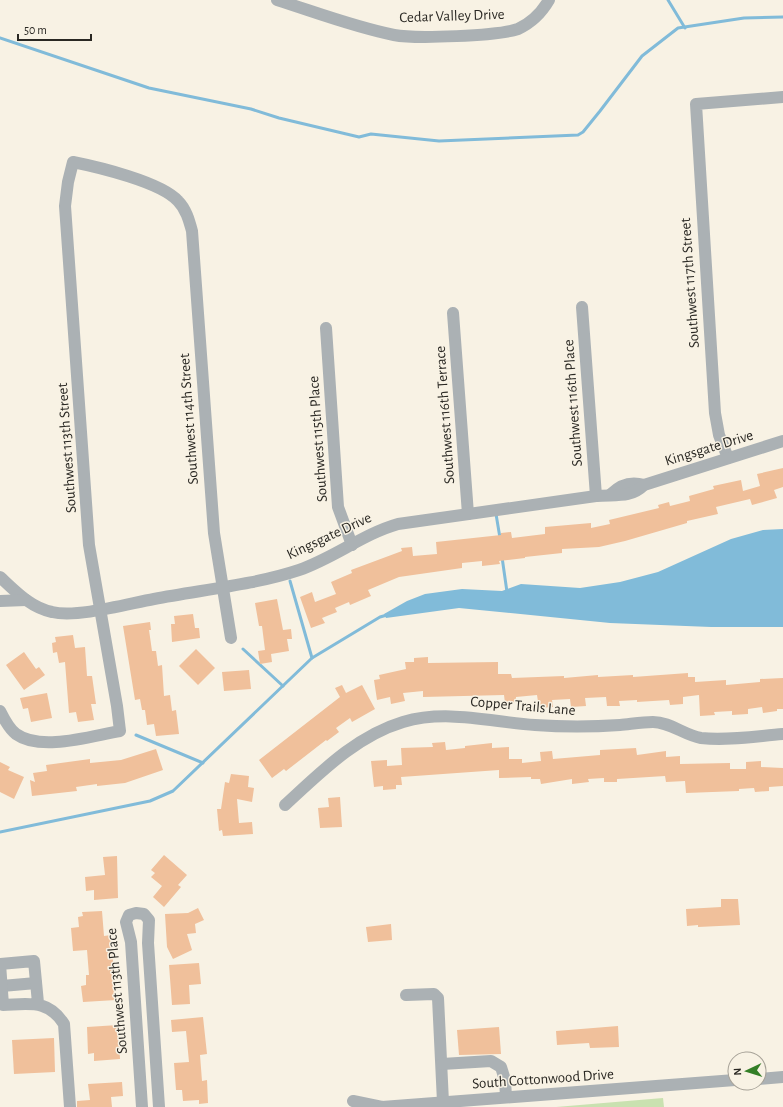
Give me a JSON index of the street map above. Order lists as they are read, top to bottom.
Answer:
{
  "streets": {
    "street": [
      "Cedar Valley Drive",
      "Southwest 117th Street",
      "Southwest 116th Place",
      "Southwest 116th Terrace",
      "Southwest 114th Street",
      "Southwest 115th Place",
      "Southwest 113th Street",
      "Kingsgate Drive",
      "Copper Trails Lane",
      "Southwest 113th Place",
      "South Cottonwood Drive"
    ]
  },
  "crossings": [
    ["Southwest 117th Street", "Kingsgate Drive"],
    ["Southwest 116th Place", "Kingsgate Drive"],
    ["Southwest 116th Terrace", "Kingsgate Drive"],
    ["Southwest 114th Street", "Southwest 113th Street"],
    ["Southwest 114th Street", "Kingsgate Drive"],
    ["Southwest 115th Place", "Kingsgate Drive"],
    ["Southwest 113th Street", "Kingsgate Drive"]
  ],
  "scale_bar": "50 m",
  "north": "left"
}
